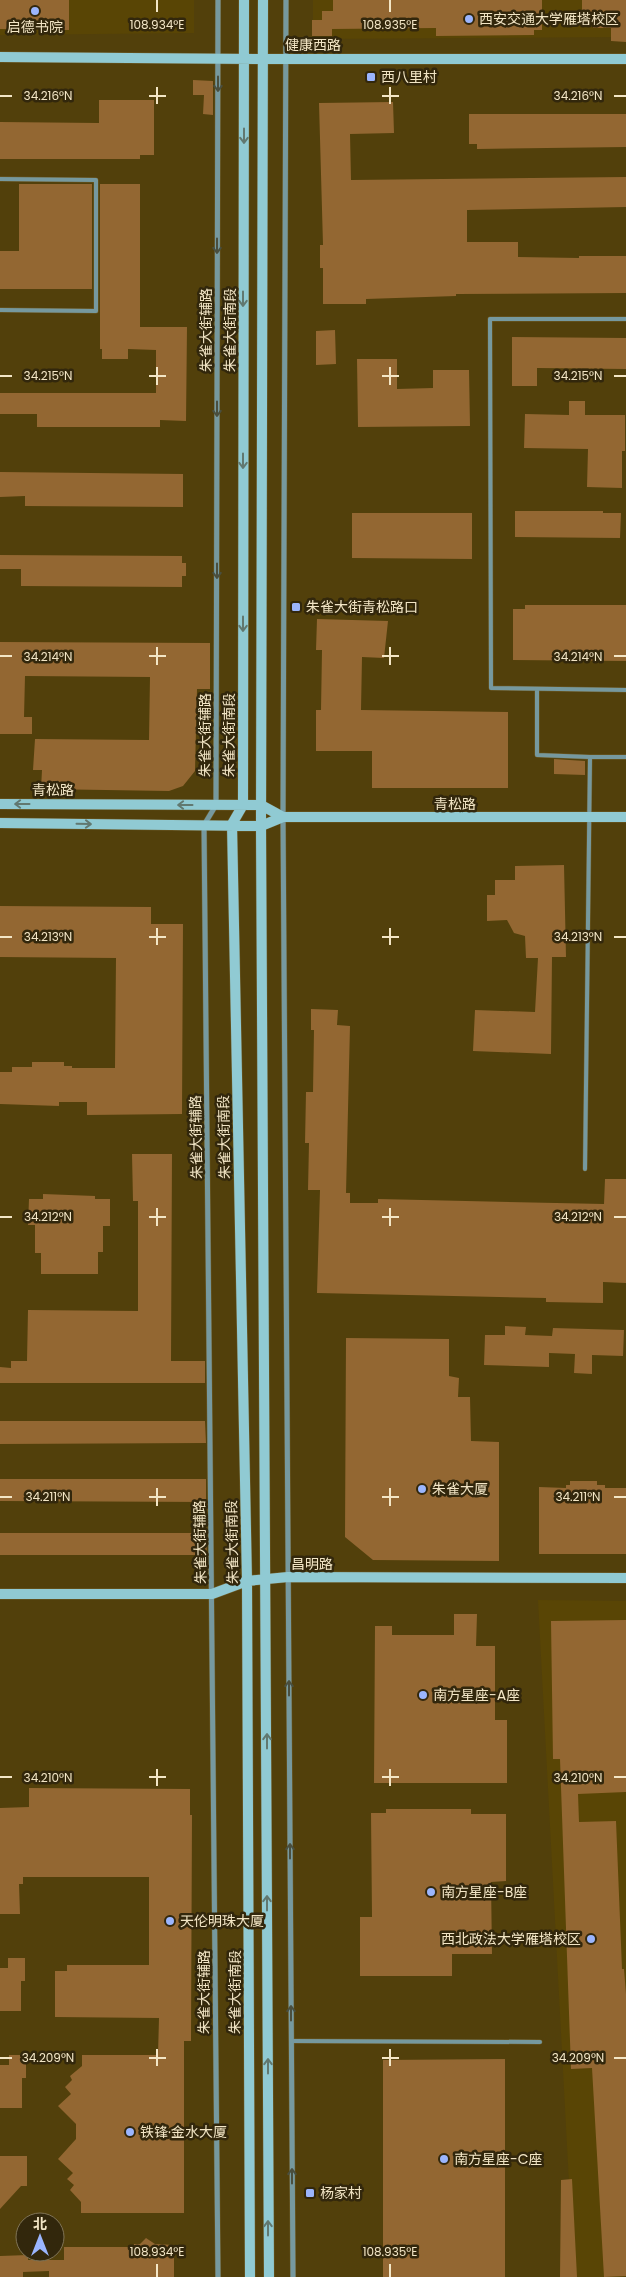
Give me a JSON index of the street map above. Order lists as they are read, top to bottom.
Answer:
{
  "streets": {
    "main road": [
      "健康西路",
      "朱雀大街南段",
      "青松路",
      "昌明路"
    ],
    "street": ["朱雀大街辅路"]
  },
  "crossings": [
    ["健康西路", "朱雀大街辅路"],
    ["健康西路", "朱雀大街南段"],
    ["朱雀大街辅路", "青松路"],
    ["朱雀大街辅路", "昌明路"],
    ["朱雀大街南段", "青松路"],
    ["朱雀大街南段", "昌明路"]
  ],
  "places": {
    "other": [
      "启德书院",
      "西安交通大学雁塔校区",
      "朱雀大厦",
      "南方星座-A座",
      "南方星座-B座",
      "天伦明珠大厦",
      "西北政法大学雁塔校区",
      "铁锋·金水大厦",
      "南方星座-C座"
    ],
    "transit": ["西八里村", "朱雀大街青松路口", "杨家村"]
  },
  "north": "top",
  "coordinates": [
    "108.934°E",
    "108.935°E",
    "34.216°N",
    "34.215°N",
    "34.214°N",
    "34.213°N",
    "34.212°N",
    "34.211°N",
    "34.210°N",
    "34.209°N"
  ]
}
